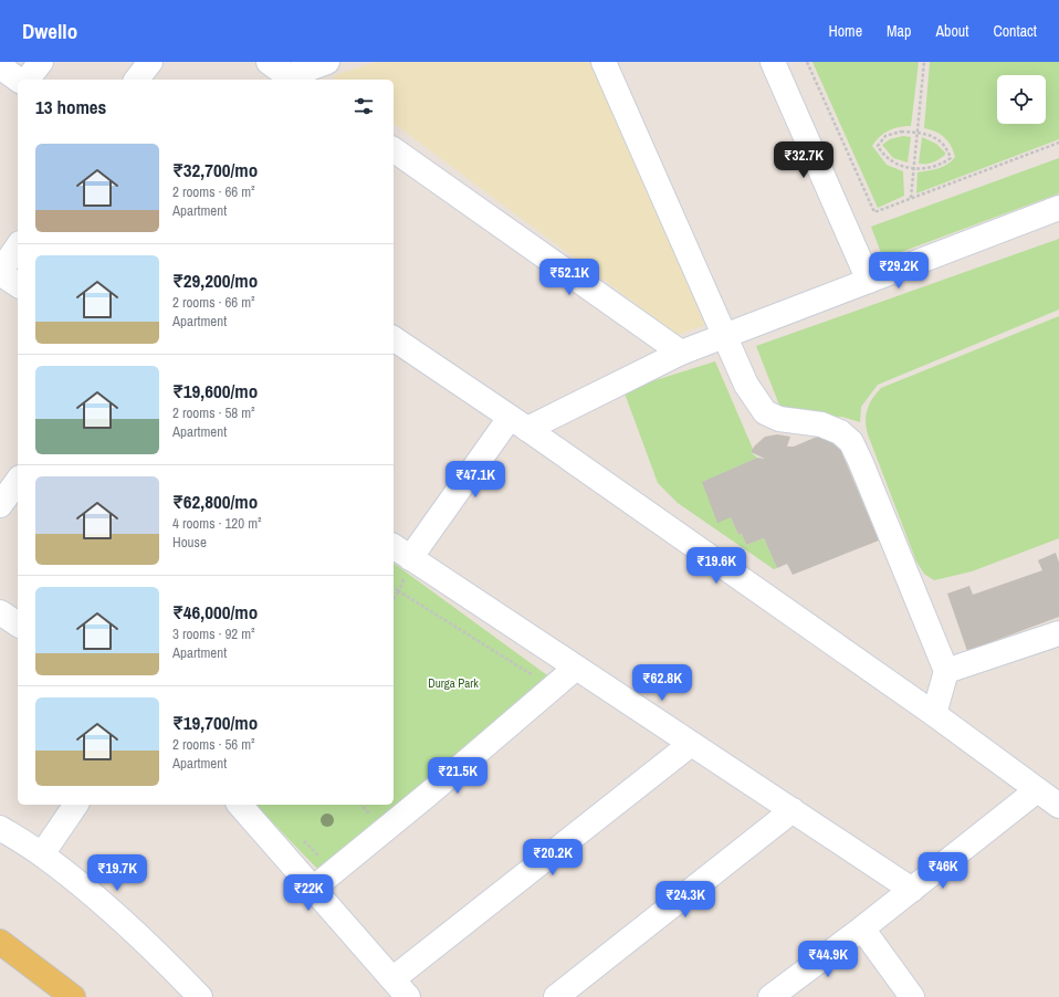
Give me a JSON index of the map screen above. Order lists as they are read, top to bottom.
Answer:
{
  "parks": ["Durga Park"],
  "page": {
    "header": "Dwello",
    "nav": [
      "Home",
      "Map",
      "About",
      "Contact"
    ],
    "heading": "13 homes",
    "list": [
      {
        "name": "₹32,700/mo",
        "note": "2 rooms · 66 m² · Apartment"
      },
      {
        "name": "₹29,200/mo",
        "note": "2 rooms · 66 m² · Apartment"
      },
      {
        "name": "₹19,600/mo",
        "note": "2 rooms · 58 m² · Apartment"
      },
      {
        "name": "₹62,800/mo",
        "note": "4 rooms · 120 m² · House"
      },
      {
        "name": "₹46,000/mo",
        "note": "3 rooms · 92 m² · Apartment"
      },
      {
        "name": "₹19,700/mo",
        "note": "2 rooms · 56 m² · Apartment"
      }
    ],
    "price": [
      "₹32.7K",
      "₹29.2K",
      "₹52.1K",
      "₹47.1K",
      "₹19.6K",
      "₹62.8K",
      "₹21.5K",
      "₹20.2K",
      "₹46K",
      "₹19.7K",
      "₹22K",
      "₹24.3K",
      "₹44.9K"
    ]
  }
}
